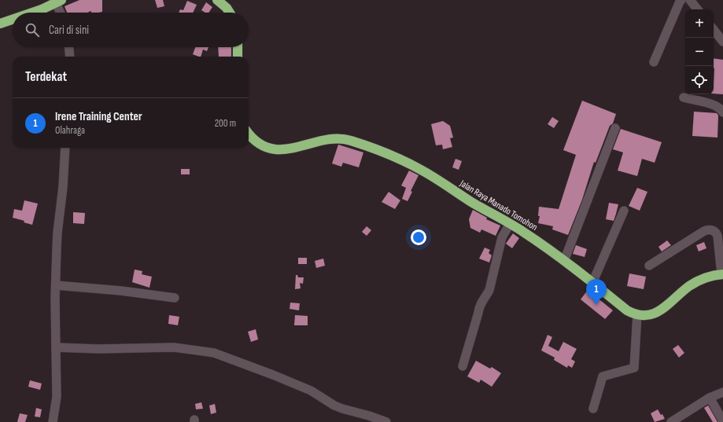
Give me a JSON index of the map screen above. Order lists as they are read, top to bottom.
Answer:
{
  "streets": {
    "highway": ["Jalan Raya Manado Tomohon"]
  },
  "page": {
    "map_buttons": ["+", "−"],
    "search": "Cari di sini",
    "heading": "Terdekat",
    "list": [
      {
        "mark": "1",
        "name": "Irene Training Center",
        "note": "Olahraga",
        "value": "200 m"
      }
    ],
    "pins": "1"
  }
}
